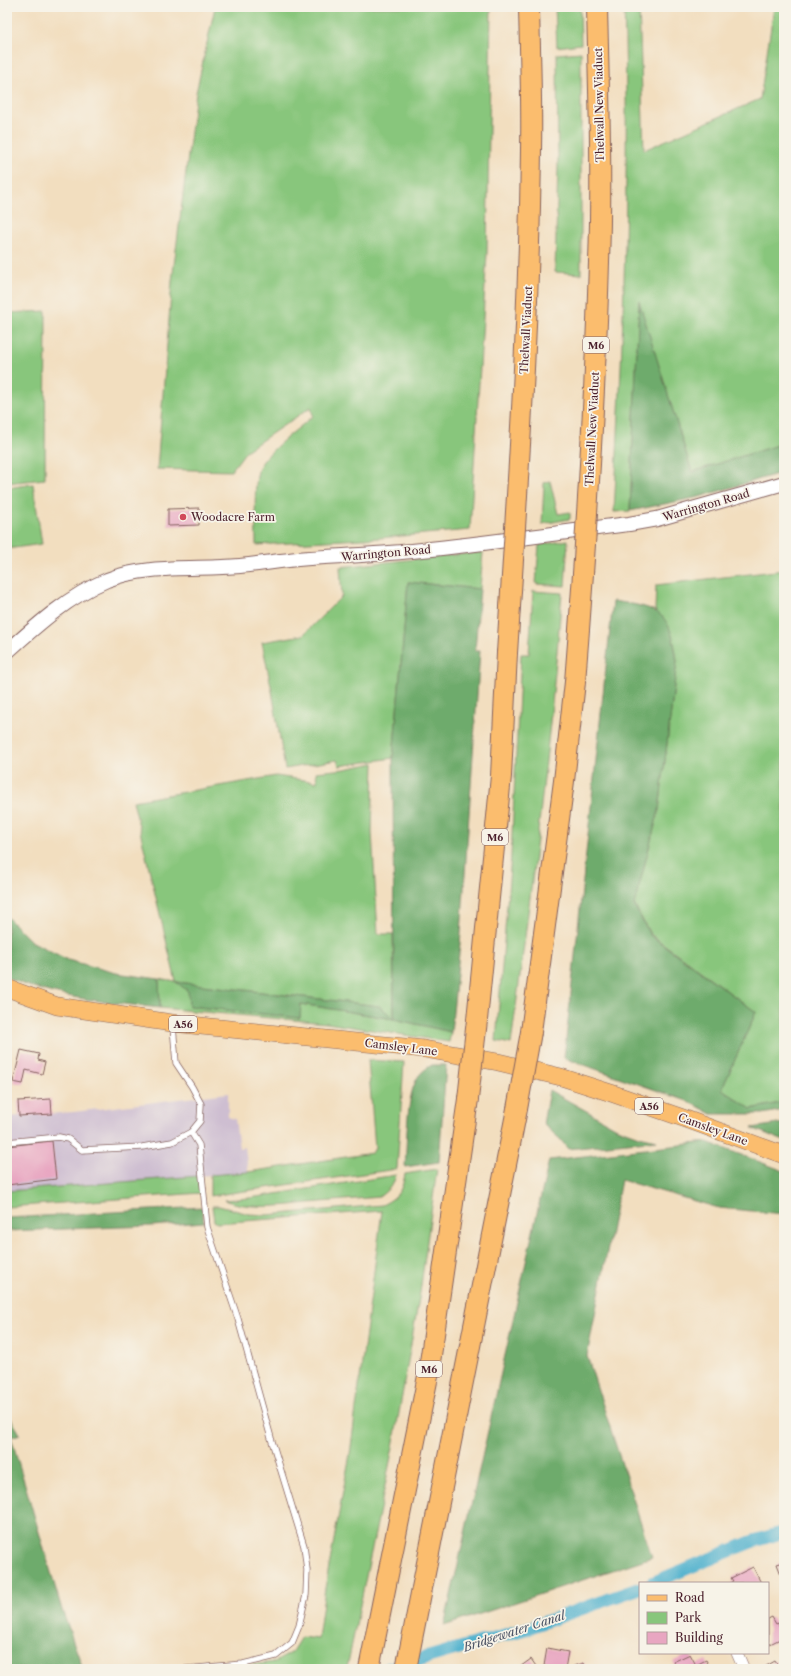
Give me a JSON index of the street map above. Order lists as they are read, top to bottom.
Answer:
{
  "streets": {
    "highway": ["Thelwall New Viaduct", "Thelwall Viaduct", "M6"],
    "main road": ["A56", "Camsley Lane"],
    "street": ["Warrington Road"]
  },
  "water": ["Bridgewater Canal"],
  "places": ["Woodacre Farm"],
  "legend": ["Road", "Park", "Building"]
}
